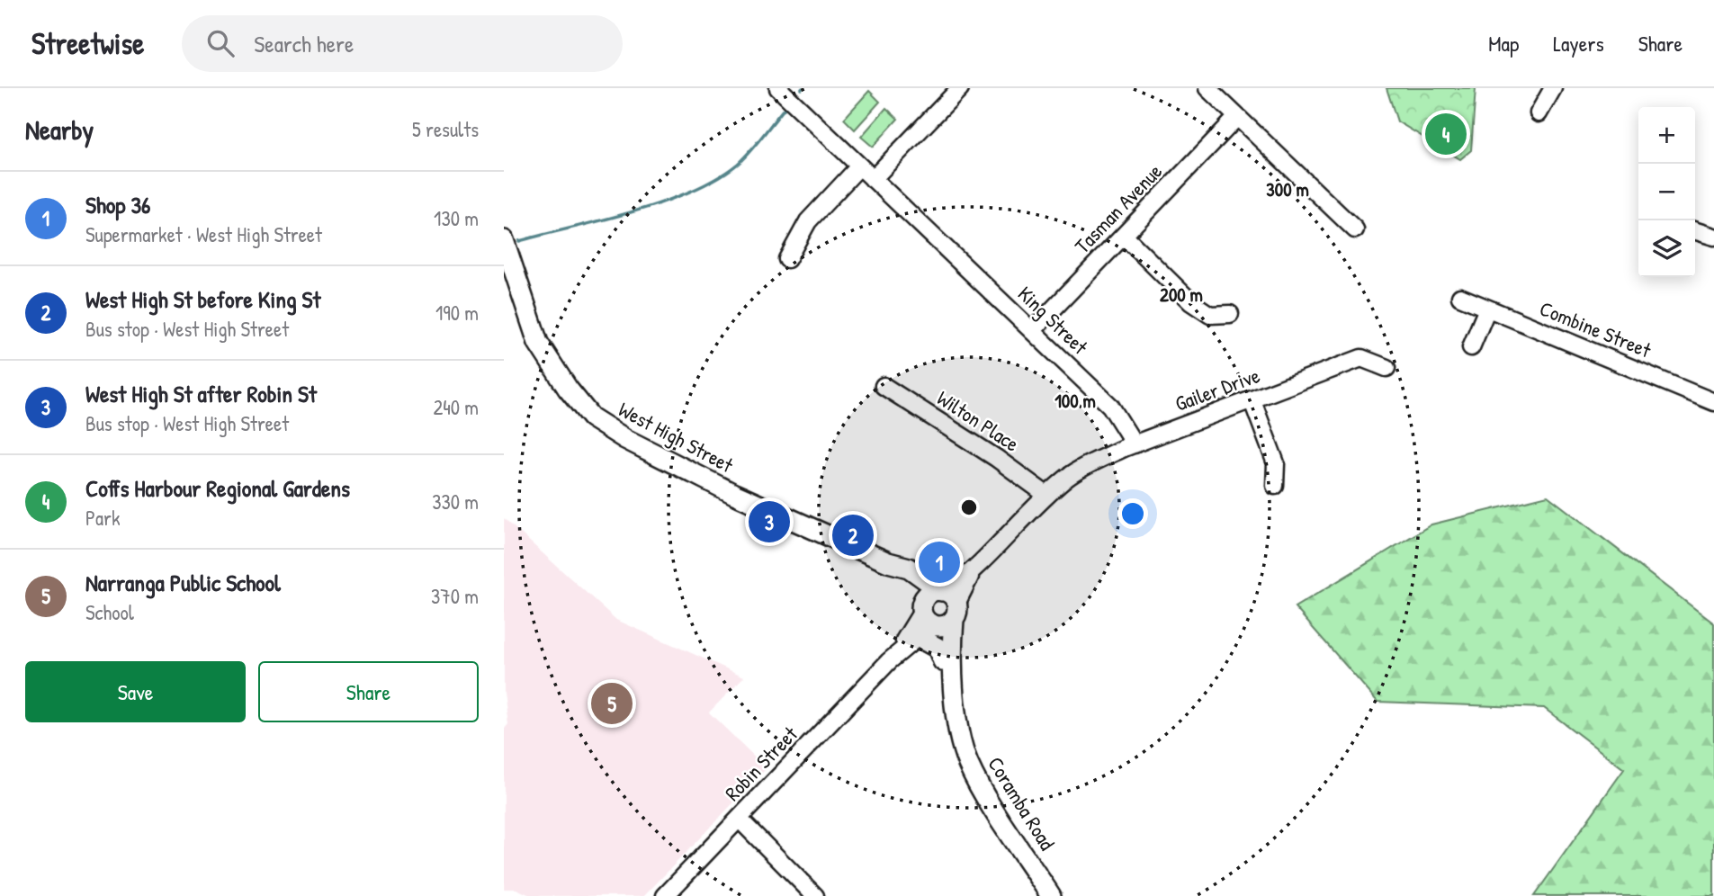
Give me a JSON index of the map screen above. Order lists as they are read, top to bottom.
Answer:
{
  "streets": {
    "main road": ["West High Street", "Coramba Road"],
    "street": [
      "Tasman Avenue",
      "King Street",
      "Combine Street",
      "Gailer Drive",
      "Wilton Place",
      "Robin Street"
    ]
  },
  "crossings": [
    ["Tasman Avenue", "King Street"],
    ["King Street", "Gailer Drive"],
    ["West High Street", "Robin Street"],
    ["West High Street", "Coramba Road"],
    ["Robin Street", "Coramba Road"]
  ],
  "page": {
    "header": "Streetwise",
    "search": "Search here",
    "nav": ["Map", "Layers", "Share"],
    "heading": ["Nearby", "5 results"],
    "map_buttons": ["+", "−"],
    "pins": [
      "4",
      "3",
      "2",
      "1",
      "5"
    ],
    "list": [
      {
        "mark": "1",
        "name": "Shop 36",
        "note": "Supermarket · West High Street",
        "value": "130 m"
      },
      {
        "mark": "2",
        "name": "West High St before King St",
        "note": "Bus stop · West High Street",
        "value": "190 m"
      },
      {
        "mark": "3",
        "name": "West High St after Robin St",
        "note": "Bus stop · West High Street",
        "value": "240 m"
      },
      {
        "mark": "4",
        "name": "Coffs Harbour Regional Gardens",
        "note": "Park",
        "value": "330 m"
      },
      {
        "mark": "5",
        "name": "Narranga Public School",
        "note": "School",
        "value": "370 m"
      }
    ],
    "buttons": ["Save", "Share"]
  },
  "rings": ["300 m", "200 m", "100 m"]
}
